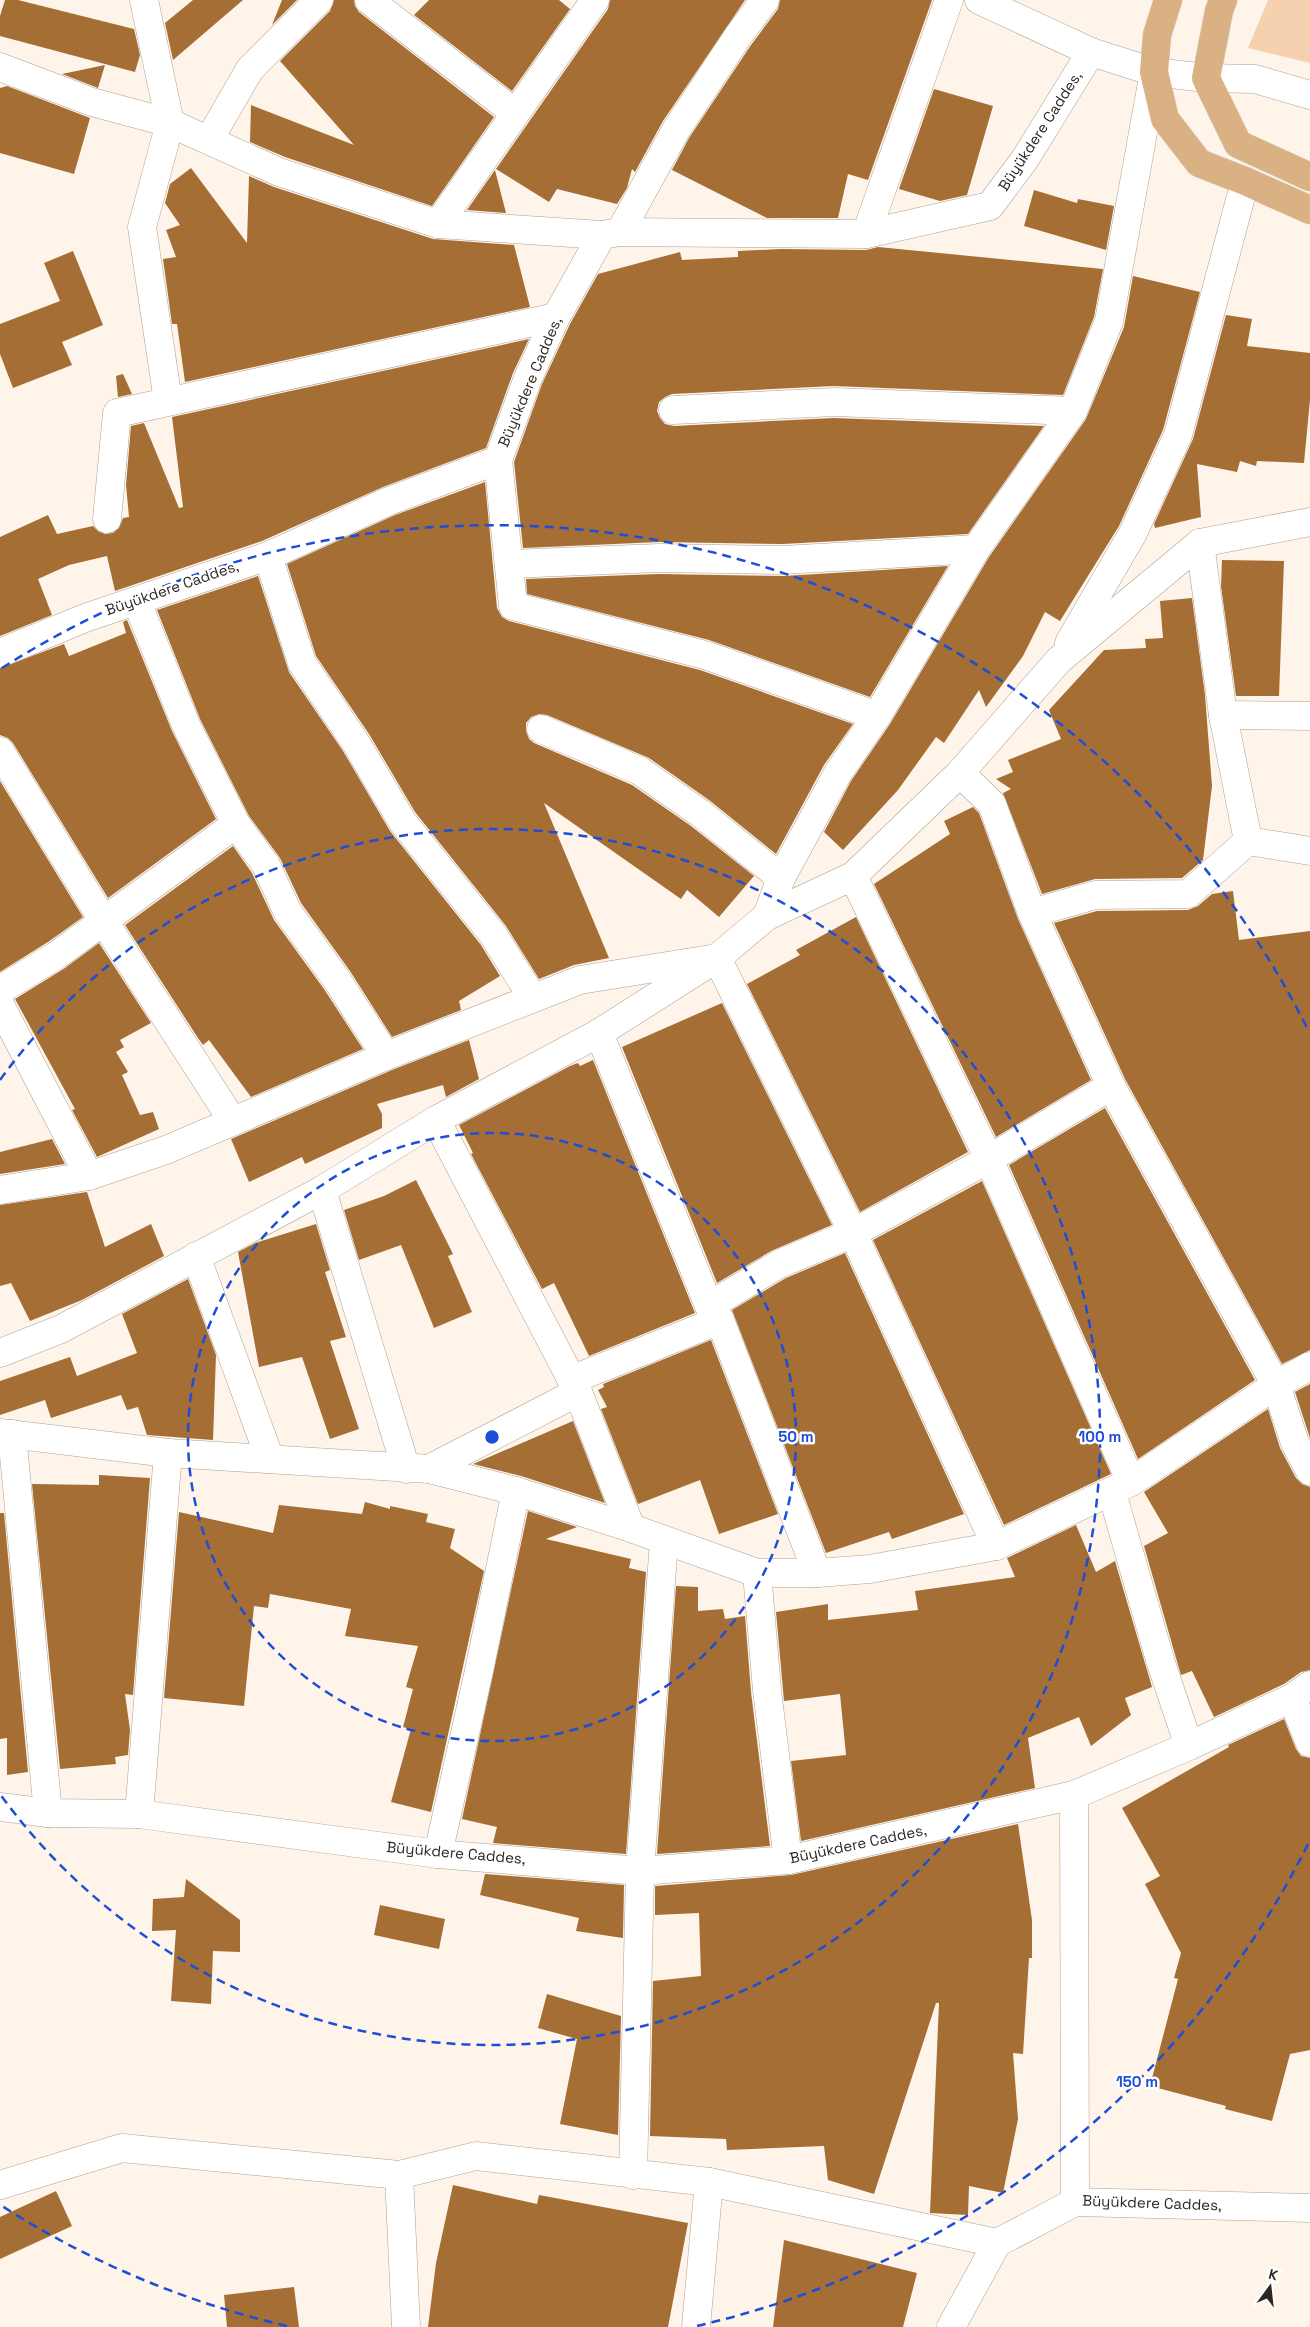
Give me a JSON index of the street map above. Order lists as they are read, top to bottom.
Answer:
{
  "streets": {
    "street": ["Büyükdere Caddes,"]
  },
  "north": "top",
  "rings": ["50 m", "100 m", "150 m"]
}
